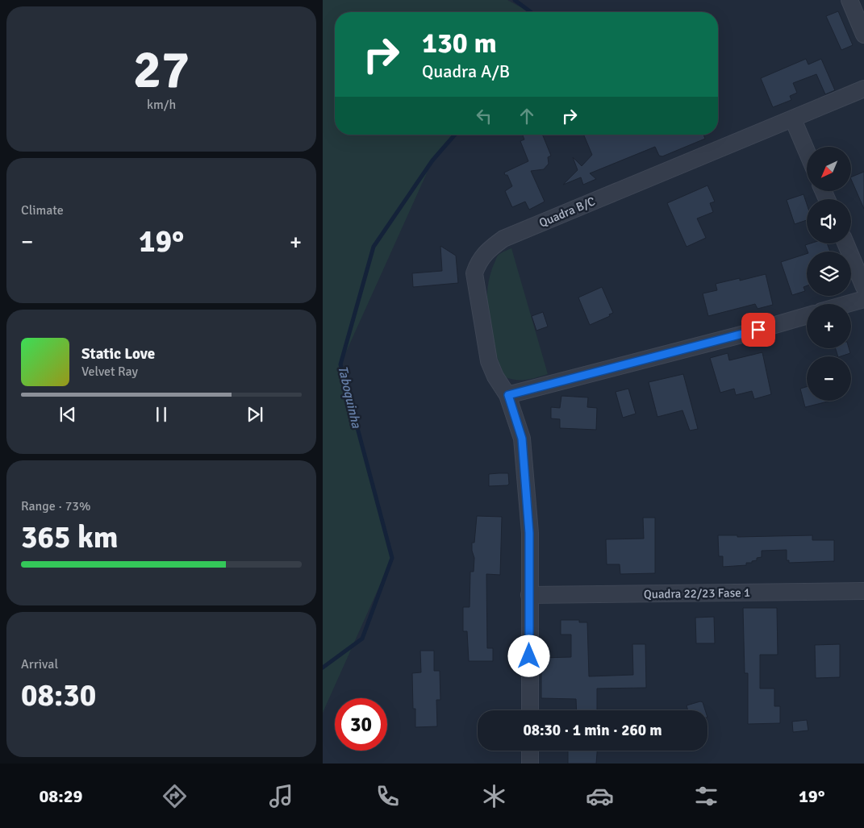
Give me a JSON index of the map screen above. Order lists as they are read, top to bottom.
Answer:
{
  "streets": {
    "street": ["Quadra B/C", "Quadra 22/23 Fase 1"]
  },
  "crossings": [
    ["Quadra B/C", "Quadra 22/23 Fase 1"]
  ],
  "water": ["Taboquinha"],
  "north": "bottom left",
  "page": {
    "tile": [
      ["27", "km/h"],
      "Climate",
      ["Range · 73%", "365 km"],
      ["Arrival", "08:30"]
    ],
    "turn": ["130 m", "Quadra A/B"],
    "map_buttons": ["+", "−"],
    "heat": ["−", "19°", "+"],
    "song": ["Static Love", "Velvet Ray"],
    "limit": "30",
    "trip": "08:30 · 1 min · 260 m",
    "tabs": ["08:29", "19°"]
  }
}
